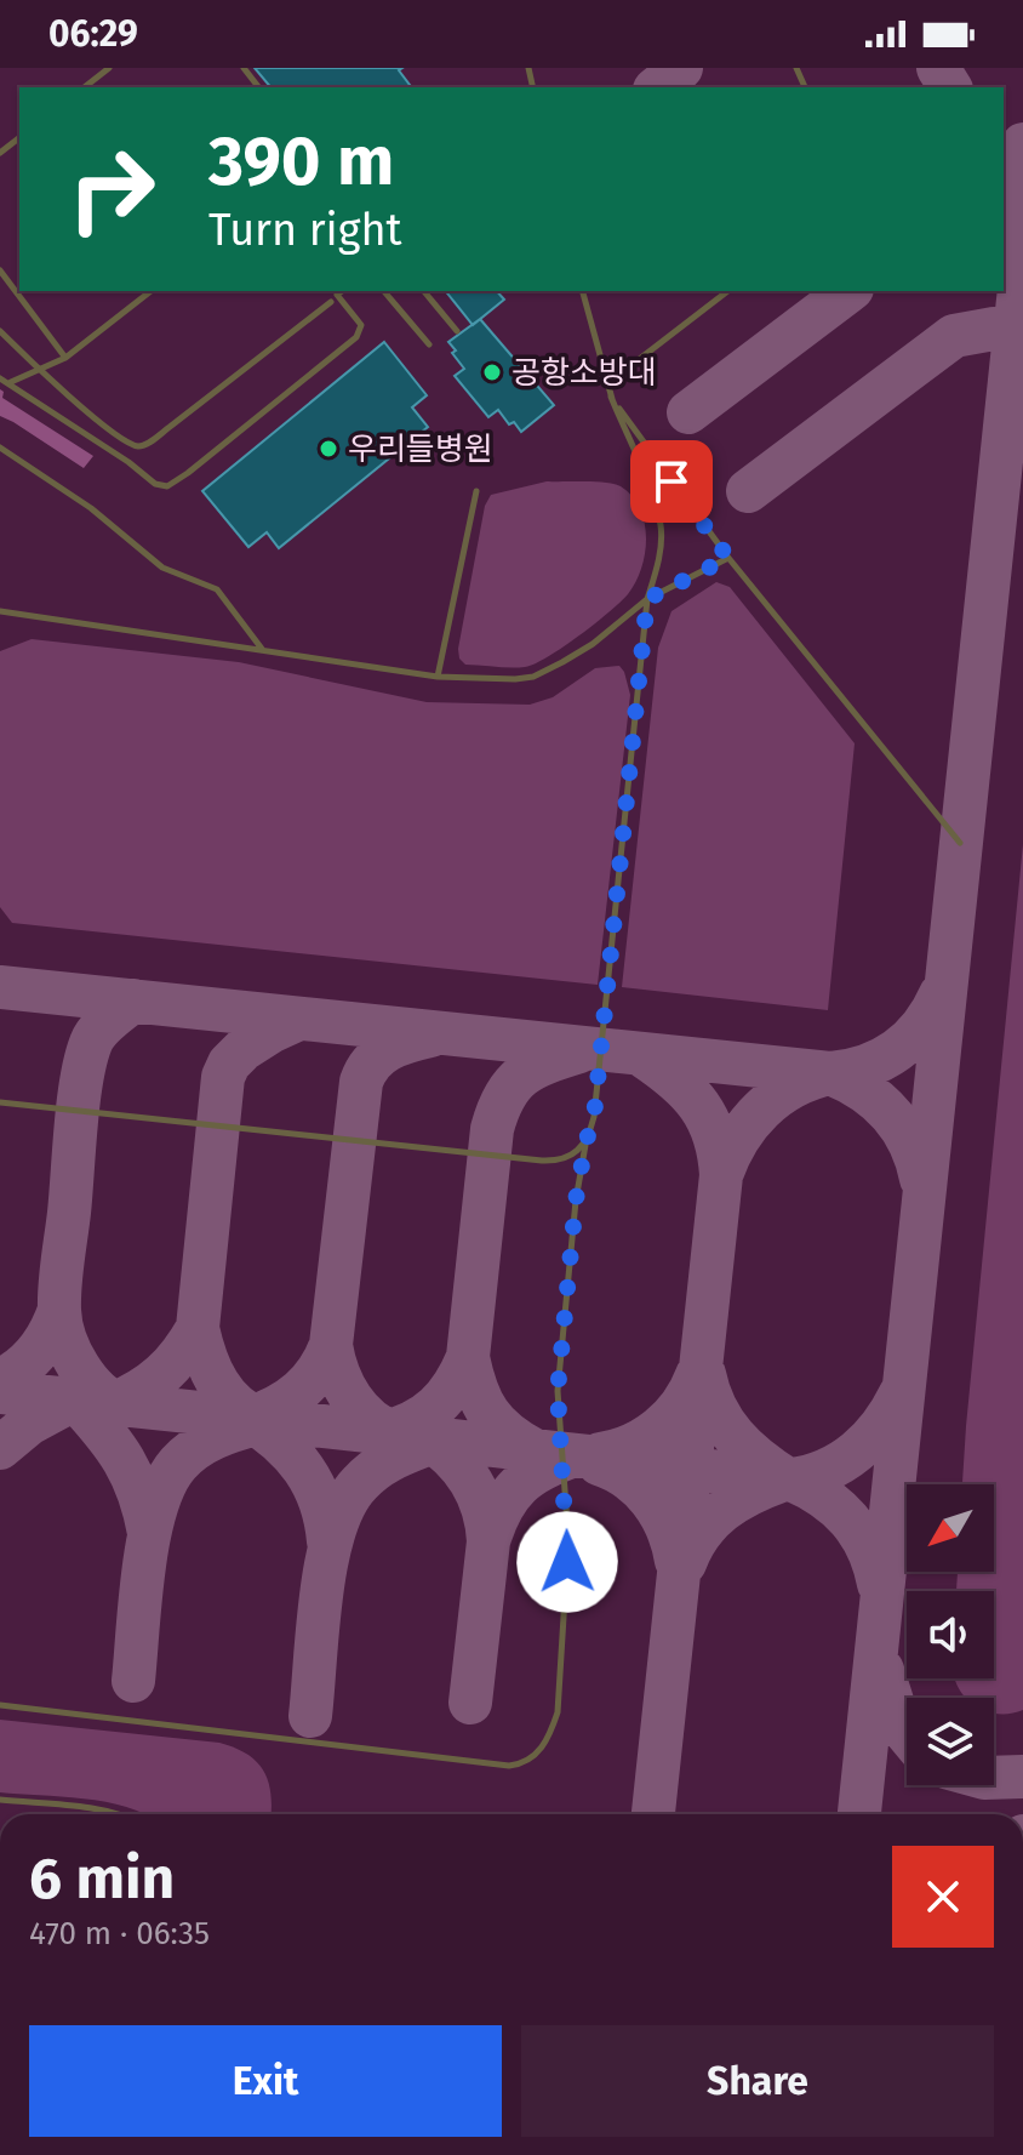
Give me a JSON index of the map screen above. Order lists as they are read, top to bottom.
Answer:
{
  "places": ["공항소방대", "우리들병원"],
  "north": "bottom left",
  "page": {
    "status": "06:29",
    "turn": ["390 m", "Turn right"],
    "heading": ["6 min", "470 m · 06:35"],
    "buttons": ["Exit", "Share"]
  }
}
